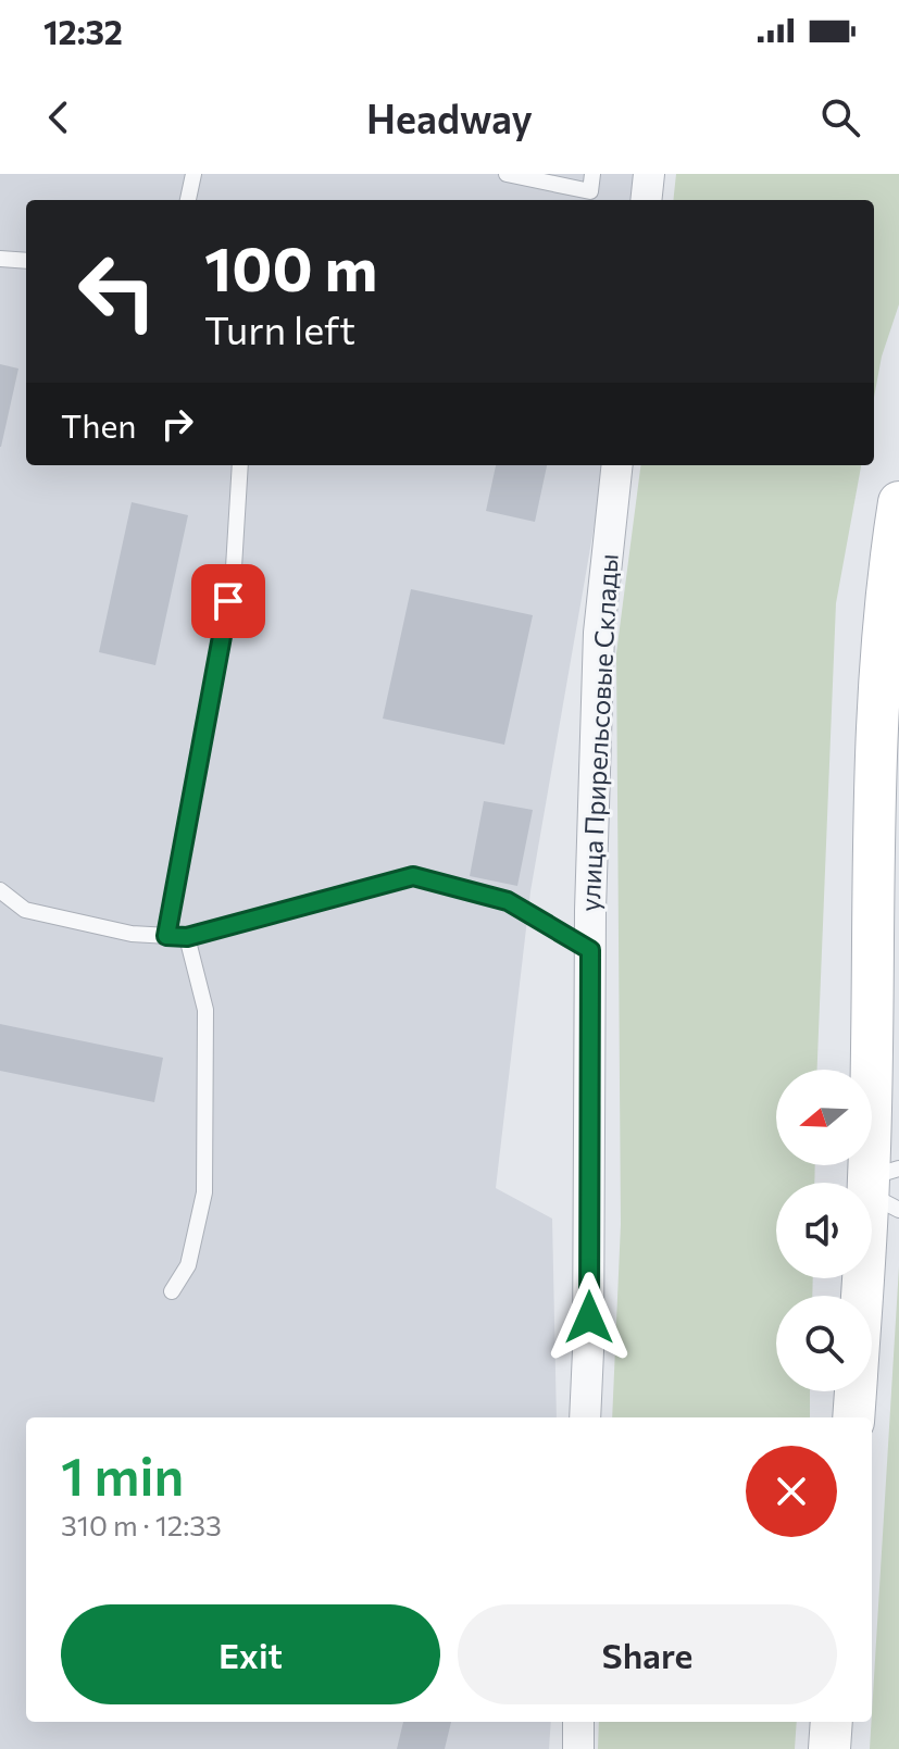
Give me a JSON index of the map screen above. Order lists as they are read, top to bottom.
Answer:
{
  "streets": {
    "street": ["улица Прирельсовые Склады"]
  },
  "north": "left",
  "page": {
    "status": "12:32",
    "header": "Headway",
    "turn": ["100 m", "Turn left"],
    "then": "Then",
    "heading": ["1 min", "310 m · 12:33"],
    "buttons": ["Exit", "Share"]
  }
}
